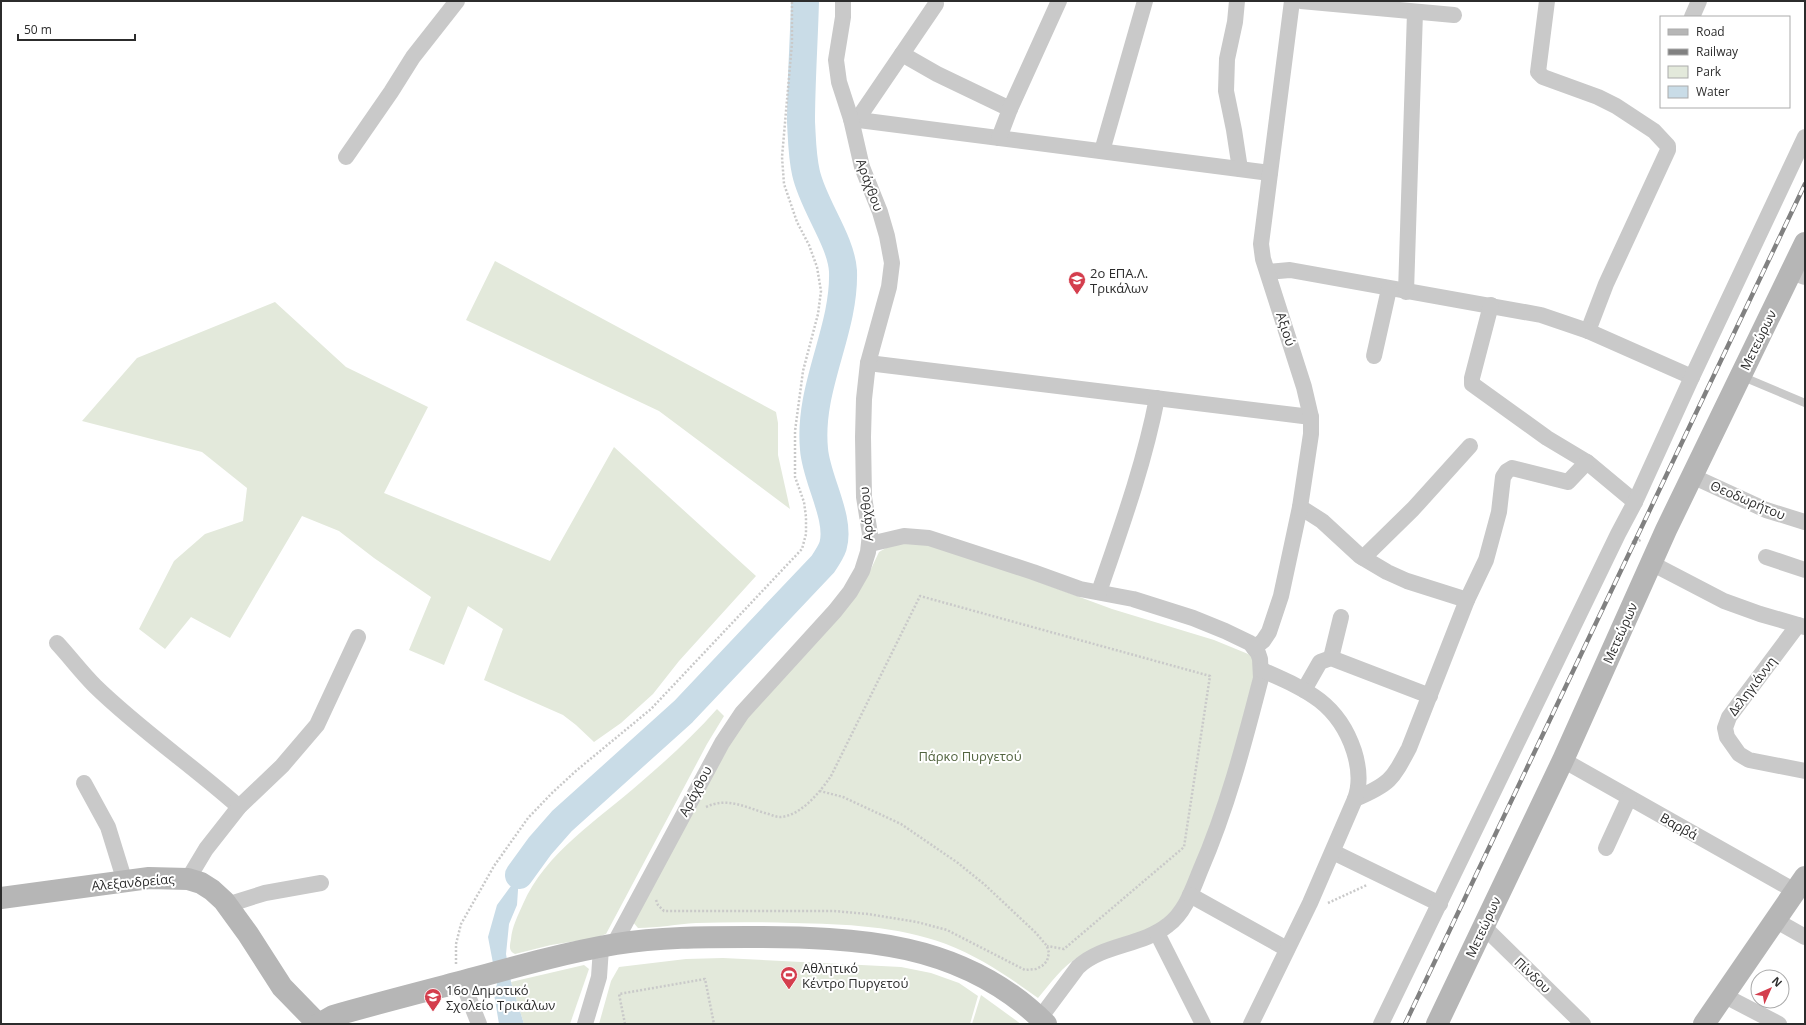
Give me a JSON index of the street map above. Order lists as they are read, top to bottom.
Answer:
{
  "streets": {
    "street": [
      "Αράχθου",
      "Αξιού",
      "Μετεώρων",
      "Θεοδωρήτου",
      "Δεληγιάννη",
      "Βαρβά",
      "Αλεξανδρείας",
      "Πίνδου"
    ]
  },
  "crossings": [
    ["Μετεώρων", "Θεοδωρήτου"],
    ["Μετεώρων", "Βαρβά"],
    ["Μετεώρων", "Πίνδου"]
  ],
  "parks": ["Πάρκο Πυργετού"],
  "places": {
    "school or university": ["2ο ΕΠΑ.Λ. Τρικάλων", "16ο Δημοτικό Σχολείο Τρικάλων"],
    "sports": ["Αθλητικό Κέντρο Πυργετού"]
  },
  "legend": [
    "Road",
    "Railway",
    "Park",
    "Water"
  ],
  "scale_bar": "50 m",
  "north": "top right"
}
